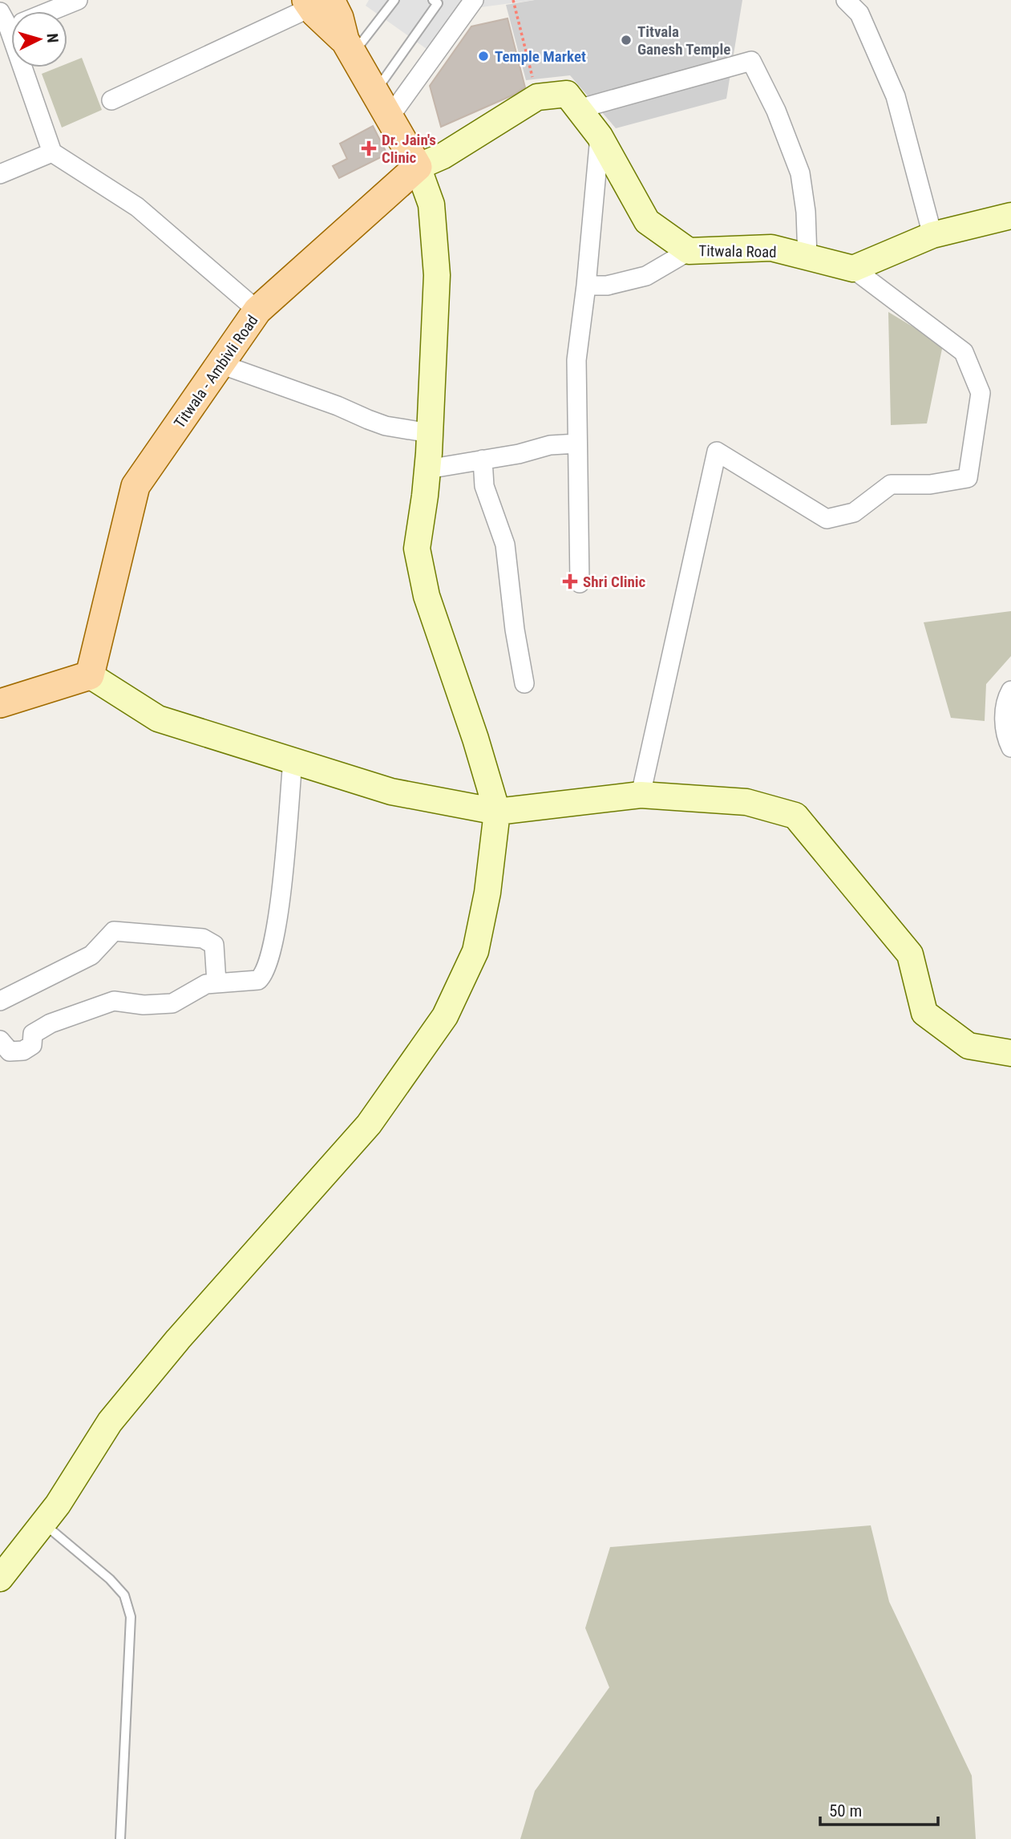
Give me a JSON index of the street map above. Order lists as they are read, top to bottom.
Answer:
{
  "streets": {
    "main road": ["Titwala - Ambivli Road"],
    "street": ["Titwala Road"]
  },
  "crossings": [
    ["Titwala Road", "Titwala - Ambivli Road"]
  ],
  "places": {
    "other": ["Titvala Ganesh Temple", "Temple Market"],
    "health": ["Dr. Jain's Clinic", "Shri Clinic"]
  },
  "scale_bar": "50 m",
  "north": "right"
}
